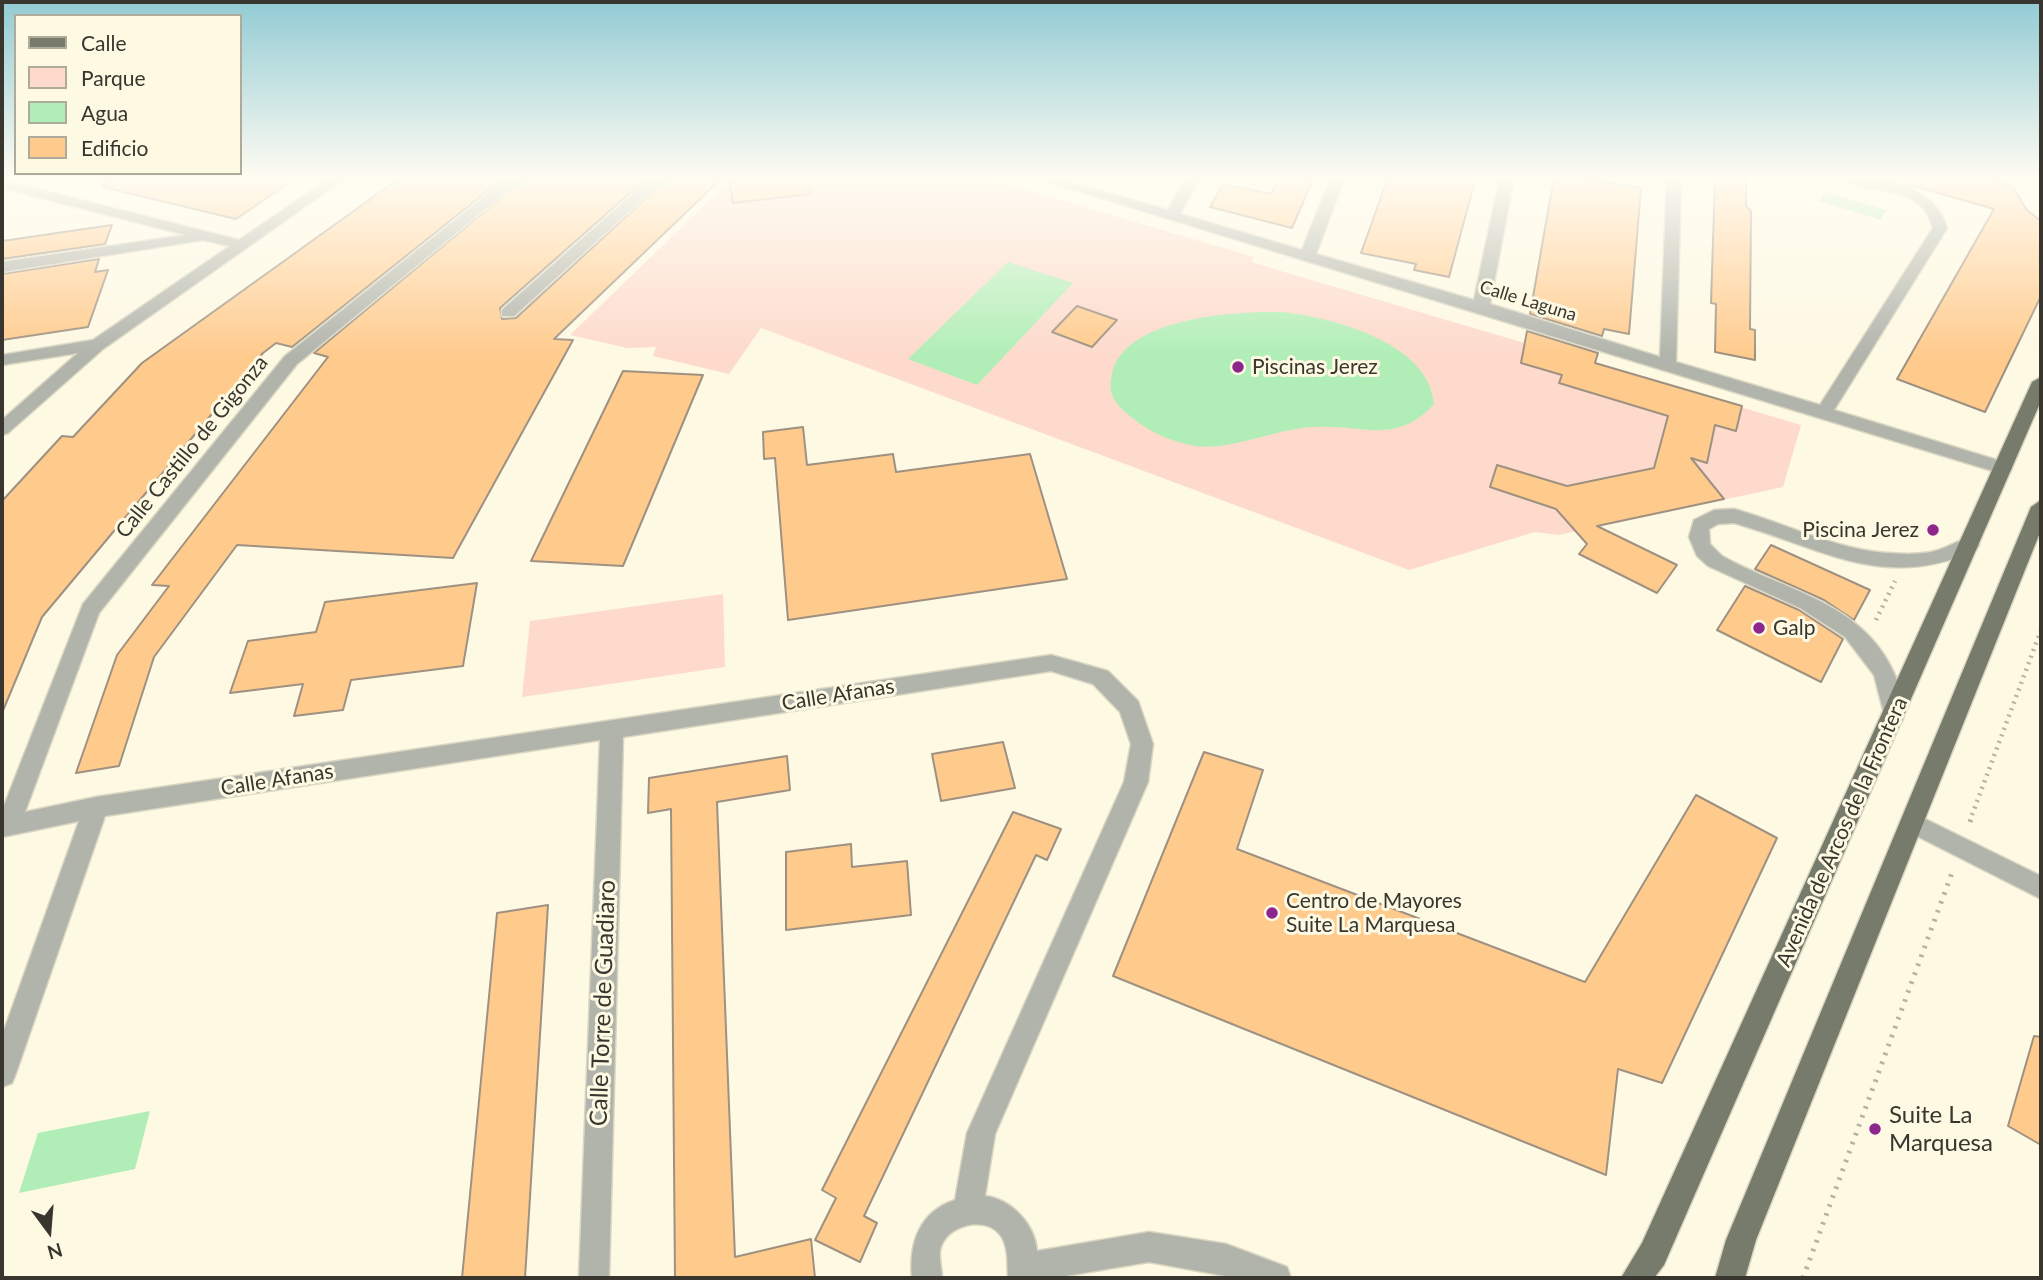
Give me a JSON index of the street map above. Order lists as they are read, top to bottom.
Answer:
{
  "streets": {
    "main road": ["Avenida de Arcos de la Frontera"],
    "street": [
      "Calle Laguna",
      "Calle Castillo de Gigonza",
      "Calle Afanas",
      "Calle Torre de Guadiaro"
    ]
  },
  "crossings": [
    ["Calle Laguna", "Avenida de Arcos de la Frontera"],
    ["Calle Castillo de Gigonza", "Calle Afanas"],
    ["Calle Afanas", "Calle Torre de Guadiaro"]
  ],
  "places": [
    "Piscinas Jerez",
    "Piscina Jerez",
    "Galp",
    "Centro de Mayores Suite La Marquesa",
    "Suite La Marquesa"
  ],
  "legend": [
    "Calle",
    "Parque",
    "Agua",
    "Edificio"
  ],
  "north": "bottom"
}
